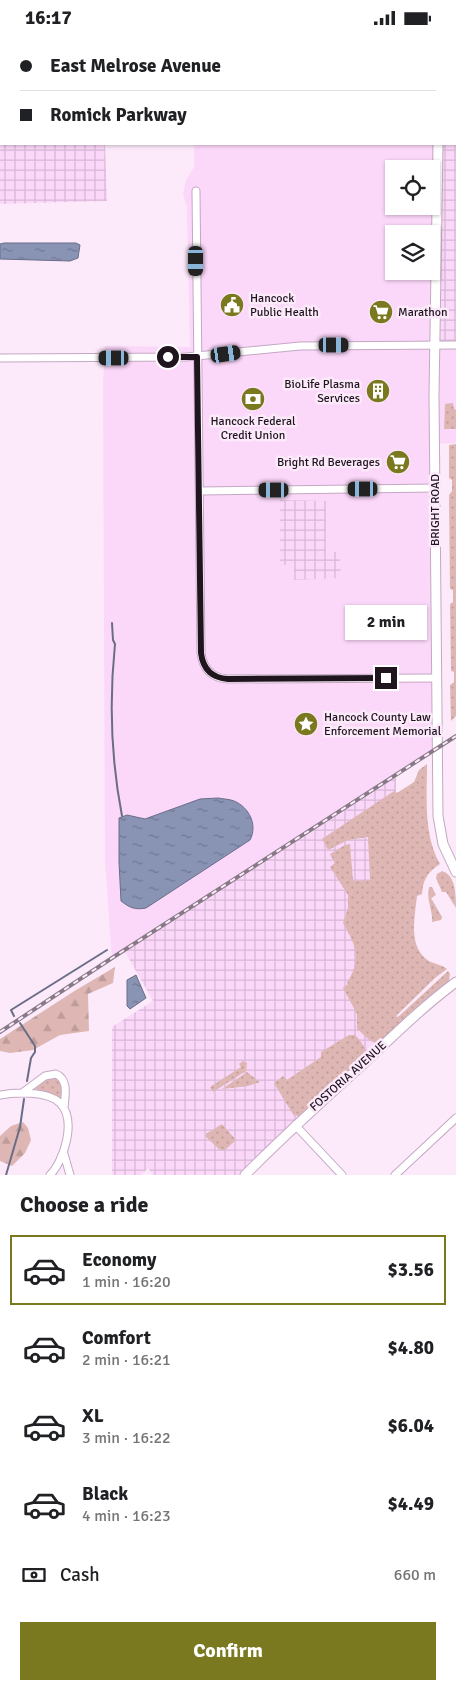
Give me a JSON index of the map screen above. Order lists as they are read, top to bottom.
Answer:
{
  "streets": {
    "main road": ["BRIGHT ROAD", "FOSTORIA AVENUE"]
  },
  "places": {
    "public building": ["Hancock Public Health"],
    "supermarket": ["Marathon", "Bright Rd Beverages"],
    "building": ["BioLife Plasma Services"],
    "bank": ["Hancock Federal Credit Union"],
    "place": ["Hancock County Law Enforcement Memorial"]
  },
  "page": {
    "status": "16:17",
    "banner": ["East Melrose Avenue", "Romick Parkway"],
    "bubble": "2 min",
    "heading": "Choose a ride",
    "list": [
      {
        "name": "Economy",
        "note": "1 min · 16:20",
        "value": "$3.56"
      },
      {
        "name": "Comfort",
        "note": "2 min · 16:21",
        "value": "$4.80"
      },
      {
        "name": "XL",
        "note": "3 min · 16:22",
        "value": "$6.04"
      },
      {
        "name": "Black",
        "note": "4 min · 16:23",
        "value": "$4.49"
      }
    ],
    "pay": ["Cash", "660 m"],
    "buttons": "Confirm"
  }
}
